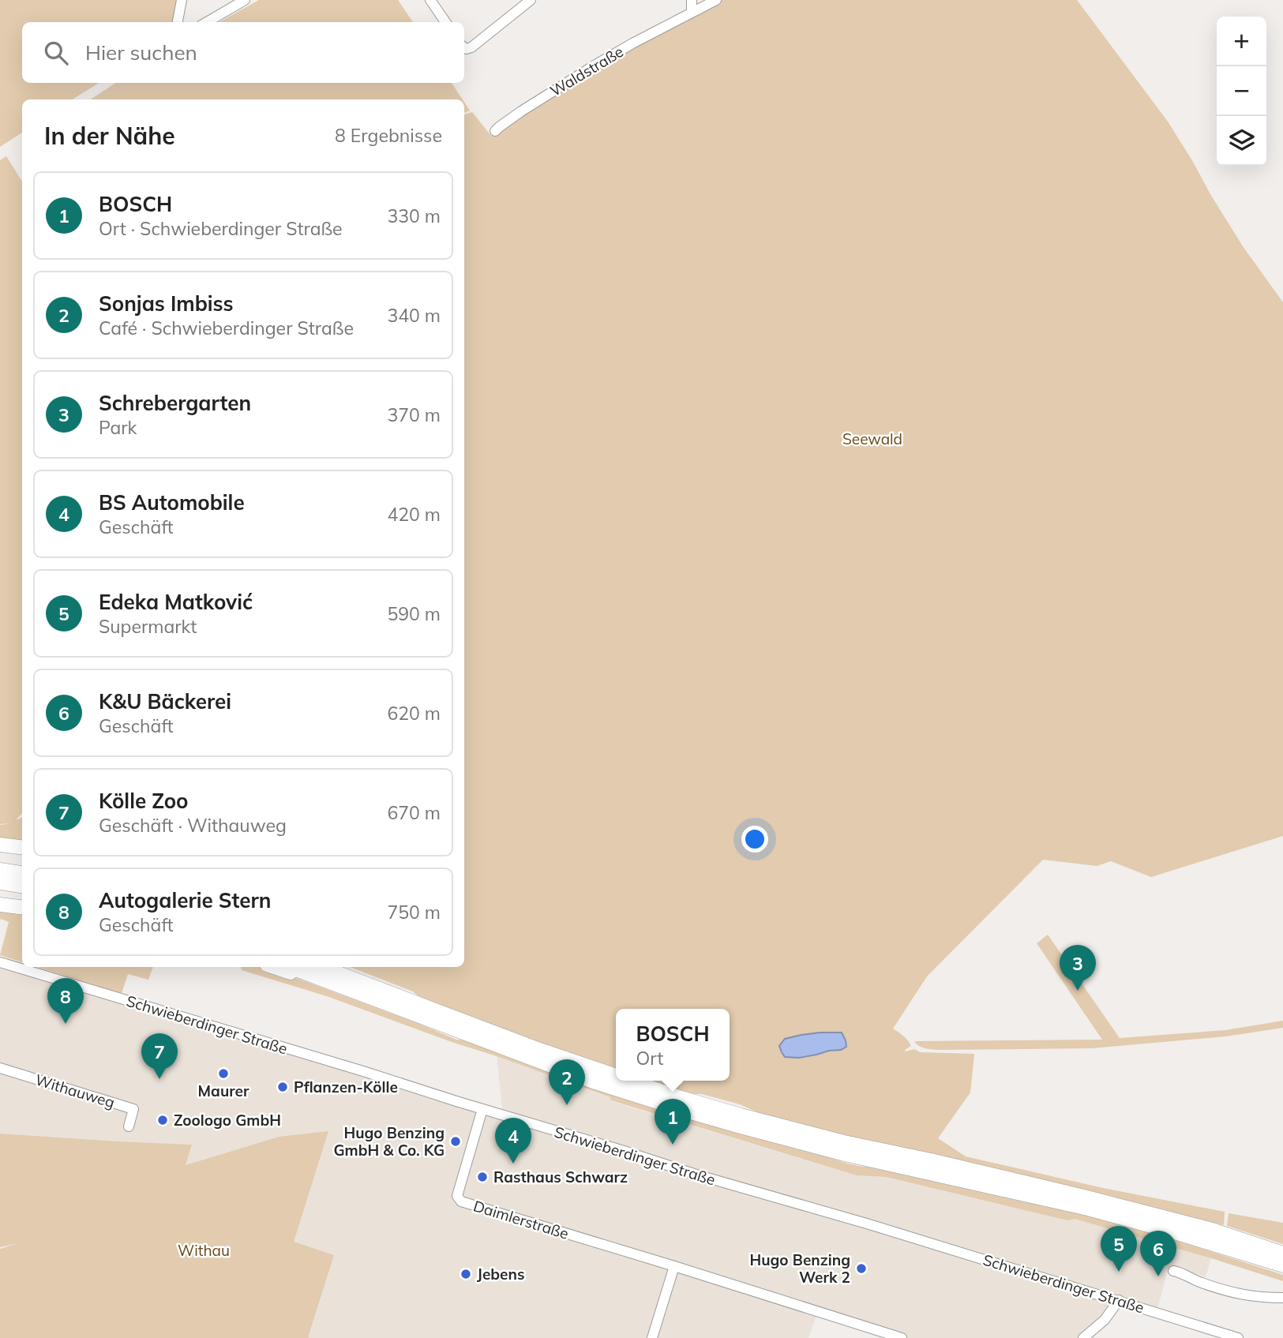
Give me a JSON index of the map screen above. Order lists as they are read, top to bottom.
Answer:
{
  "streets": {
    "street": [
      "Waldstraße",
      "Schwieberdinger Straße",
      "Withauweg",
      "Daimlerstraße"
    ]
  },
  "crossings": [
    ["Schwieberdinger Straße", "Daimlerstraße"]
  ],
  "parks": ["Seewald", "Withau"],
  "places": [
    "Maurer",
    "Pflanzen-Kölle",
    "Zoologo GmbH",
    "Hugo Benzing GmbH & Co. KG",
    "Rasthaus Schwarz",
    "Hugo Benzing Werk 2",
    "Jebens"
  ],
  "page": {
    "map_buttons": ["+", "−"],
    "search": "Hier suchen",
    "heading": ["In der Nähe", "8 Ergebnisse"],
    "list": [
      {
        "mark": "1",
        "name": "BOSCH",
        "note": "Ort · Schwieberdinger Straße",
        "value": "330 m"
      },
      {
        "mark": "2",
        "name": "Sonjas Imbiss",
        "note": "Café · Schwieberdinger Straße",
        "value": "340 m"
      },
      {
        "mark": "3",
        "name": "Schrebergarten",
        "note": "Park",
        "value": "370 m"
      },
      {
        "mark": "4",
        "name": "BS Automobile",
        "note": "Geschäft",
        "value": "420 m"
      },
      {
        "mark": "5",
        "name": "Edeka Matković",
        "note": "Supermarkt",
        "value": "590 m"
      },
      {
        "mark": "6",
        "name": "K&U Bäckerei",
        "note": "Geschäft",
        "value": "620 m"
      },
      {
        "mark": "7",
        "name": "Kölle Zoo",
        "note": "Geschäft · Withauweg",
        "value": "670 m"
      },
      {
        "mark": "8",
        "name": "Autogalerie Stern",
        "note": "Geschäft",
        "value": "750 m"
      }
    ],
    "pins": [
      "3",
      "8",
      "7",
      "2",
      "1",
      "4",
      "5",
      "6"
    ],
    "popup": ["BOSCH", "Ort"]
  }
}
